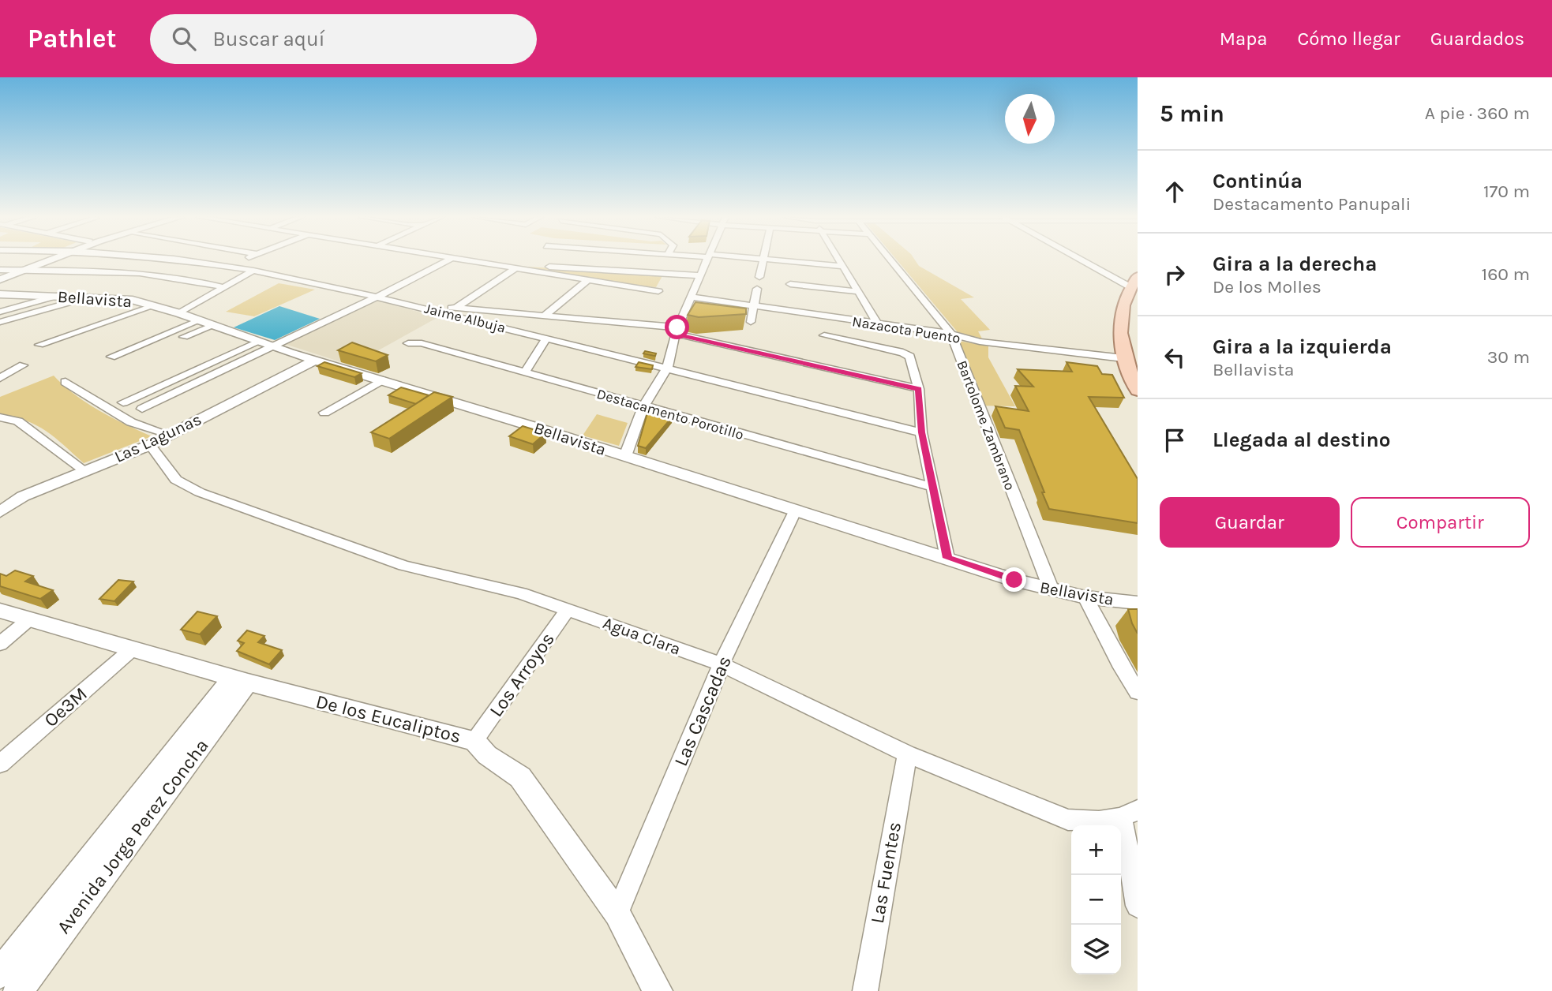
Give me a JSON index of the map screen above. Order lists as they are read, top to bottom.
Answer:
{
  "streets": {
    "street": [
      "Bellavista",
      "Jaime Albuja",
      "Nazacota Puento",
      "Destacamento Porotillo",
      "Bartolome Zambrano",
      "Las Lagunas",
      "Agua Clara",
      "Los Arroyos",
      "Oe3M",
      "Las Cascadas",
      "De los Eucaliptos",
      "Avenida Jorge Perez Concha",
      "Las Fuentes"
    ]
  },
  "crossings": [
    ["Bellavista", "Bartolome Zambrano"],
    ["Bellavista", "Las Lagunas"],
    ["Bellavista", "Las Cascadas"],
    ["Nazacota Puento", "Bartolome Zambrano"],
    ["Las Lagunas", "Agua Clara"],
    ["Agua Clara", "Los Arroyos"],
    ["Agua Clara", "Las Cascadas"],
    ["Agua Clara", "Las Fuentes"],
    ["Los Arroyos", "De los Eucaliptos"],
    ["Oe3M", "De los Eucaliptos"],
    ["Las Cascadas", "De los Eucaliptos"],
    ["De los Eucaliptos", "Avenida Jorge Perez Concha"]
  ],
  "north": "bottom",
  "page": {
    "header": "Pathlet",
    "search": "Buscar aquí",
    "nav": ["Mapa", "Cómo llegar", "Guardados"],
    "heading": ["5 min", "A pie · 360 m"],
    "list": [
      ["Continúa", "Destacamento Panupali", "170 m"],
      ["Gira a la derecha", "De los Molles", "160 m"],
      ["Gira a la izquierda", "Bellavista", "30 m"],
      "Llegada al destino"
    ],
    "buttons": ["Guardar", "Compartir"],
    "map_buttons": ["+", "−"]
  }
}
